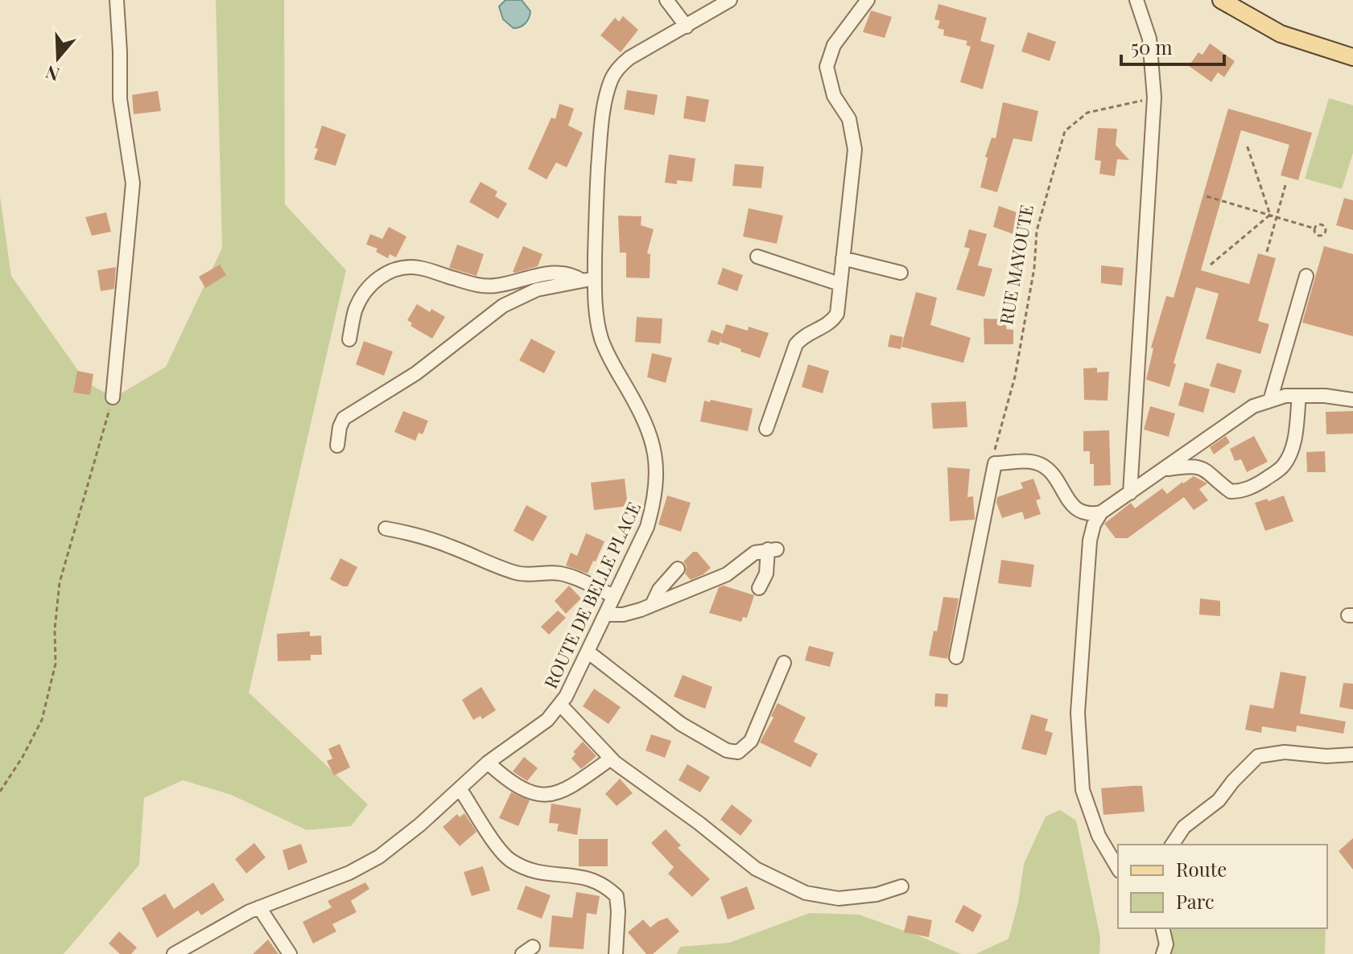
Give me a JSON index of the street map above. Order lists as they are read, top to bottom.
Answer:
{
  "streets": {
    "street": ["ROUTE DE BELLE PLACE"],
    "path": ["RUE MAYOUTE"]
  },
  "legend": ["Route", "Parc"],
  "scale_bar": "50 m",
  "north": "bottom"
}
